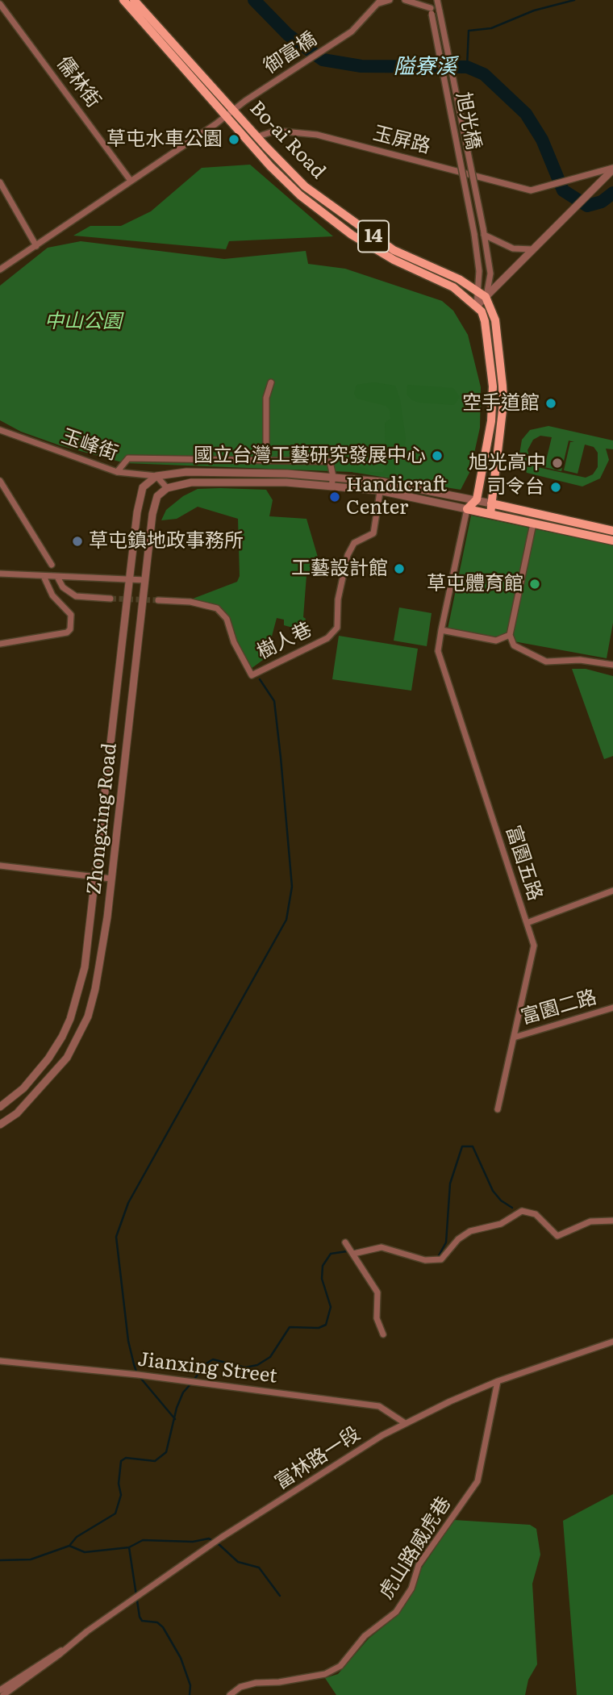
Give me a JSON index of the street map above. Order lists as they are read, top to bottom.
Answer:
{
  "streets": {
    "main road": ["Bo-ai Road", "14"],
    "street": [
      "御富橋",
      "儒林街",
      "旭光橋",
      "玉屏路",
      "玉峰街",
      "樹人巷",
      "Zhongxing Road",
      "富園五路",
      "富園二路",
      "Jianxing Street",
      "富林路一段",
      "虎山路威虎巷"
    ]
  },
  "crossings": [
    ["御富橋", "Bo-ai Road"],
    ["旭光橋", "Bo-ai Road"],
    ["Bo-ai Road", "玉屏路"],
    ["玉峰街", "Zhongxing Road"],
    ["富園五路", "富園二路"],
    ["Jianxing Street", "富林路一段"],
    ["富林路一段", "虎山路威虎巷"]
  ],
  "water": ["隘寮溪"],
  "parks": ["中山公園"],
  "places": [
    "草屯水車公園",
    "空手道館",
    "國立台灣工藝研究發展中心",
    "旭光高中",
    "司令台",
    "Handicraft Center",
    "草屯鎮地政事務所",
    "工藝設計館",
    "草屯體育館"
  ]
}
